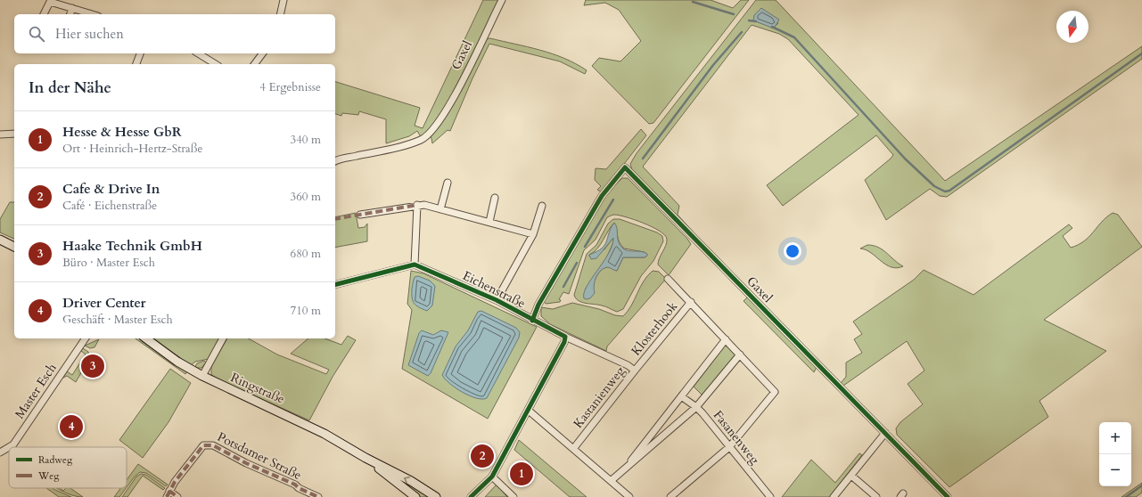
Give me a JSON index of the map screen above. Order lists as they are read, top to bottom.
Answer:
{
  "streets": {
    "main road": ["Ringstraße"],
    "street": [
      "Gaxel",
      "Eichenstraße",
      "Klosterhook",
      "Master Esch",
      "Kastanienweg",
      "Fasanenweg",
      "Potsdamer Straße"
    ]
  },
  "crossings": [
    ["Gaxel", "Eichenstraße"],
    ["Eichenstraße", "Kastanienweg"],
    ["Klosterhook", "Kastanienweg"],
    ["Klosterhook", "Fasanenweg"]
  ],
  "legend": ["Radweg", "Weg"],
  "north": "bottom",
  "page": {
    "search": "Hier suchen",
    "heading": ["In der Nähe", "4 Ergebnisse"],
    "list": [
      {
        "mark": "1",
        "name": "Hesse & Hesse GbR",
        "note": "Ort · Heinrich-Hertz-Straße",
        "value": "340 m"
      },
      {
        "mark": "2",
        "name": "Cafe & Drive In",
        "note": "Café · Eichenstraße",
        "value": "360 m"
      },
      {
        "mark": "3",
        "name": "Haake Technik GmbH",
        "note": "Büro · Master Esch",
        "value": "680 m"
      },
      {
        "mark": "4",
        "name": "Driver Center",
        "note": "Geschäft · Master Esch",
        "value": "710 m"
      }
    ],
    "pins": [
      "3",
      "4",
      "2",
      "1"
    ],
    "map_buttons": ["+", "−"]
  }
}
